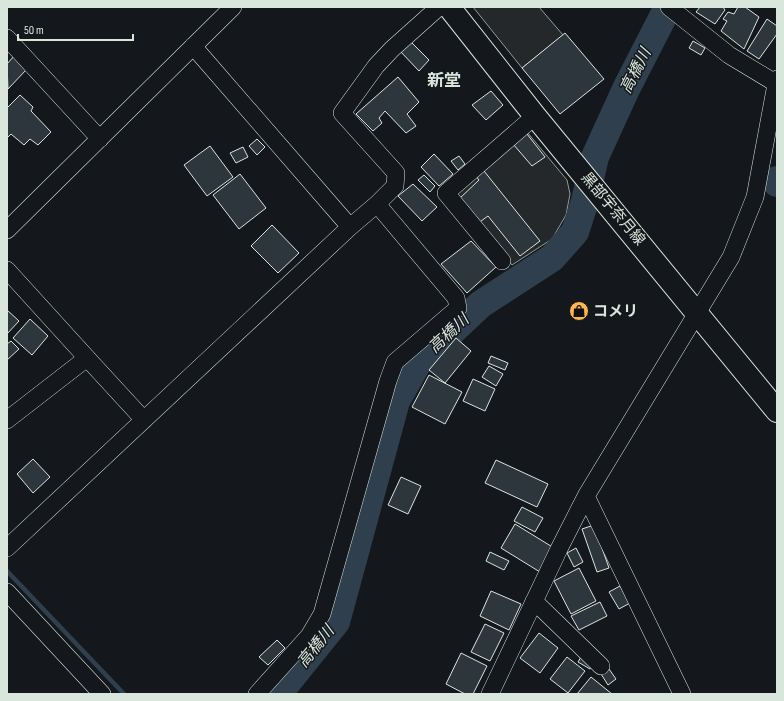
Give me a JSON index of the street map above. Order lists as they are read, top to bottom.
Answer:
{
  "streets": {
    "main road": ["黒部宇奈月線"]
  },
  "districts": ["新堂"],
  "water": ["高橋川"],
  "places": {
    "shop": ["コメリ"]
  },
  "scale_bar": "50 m"
}
